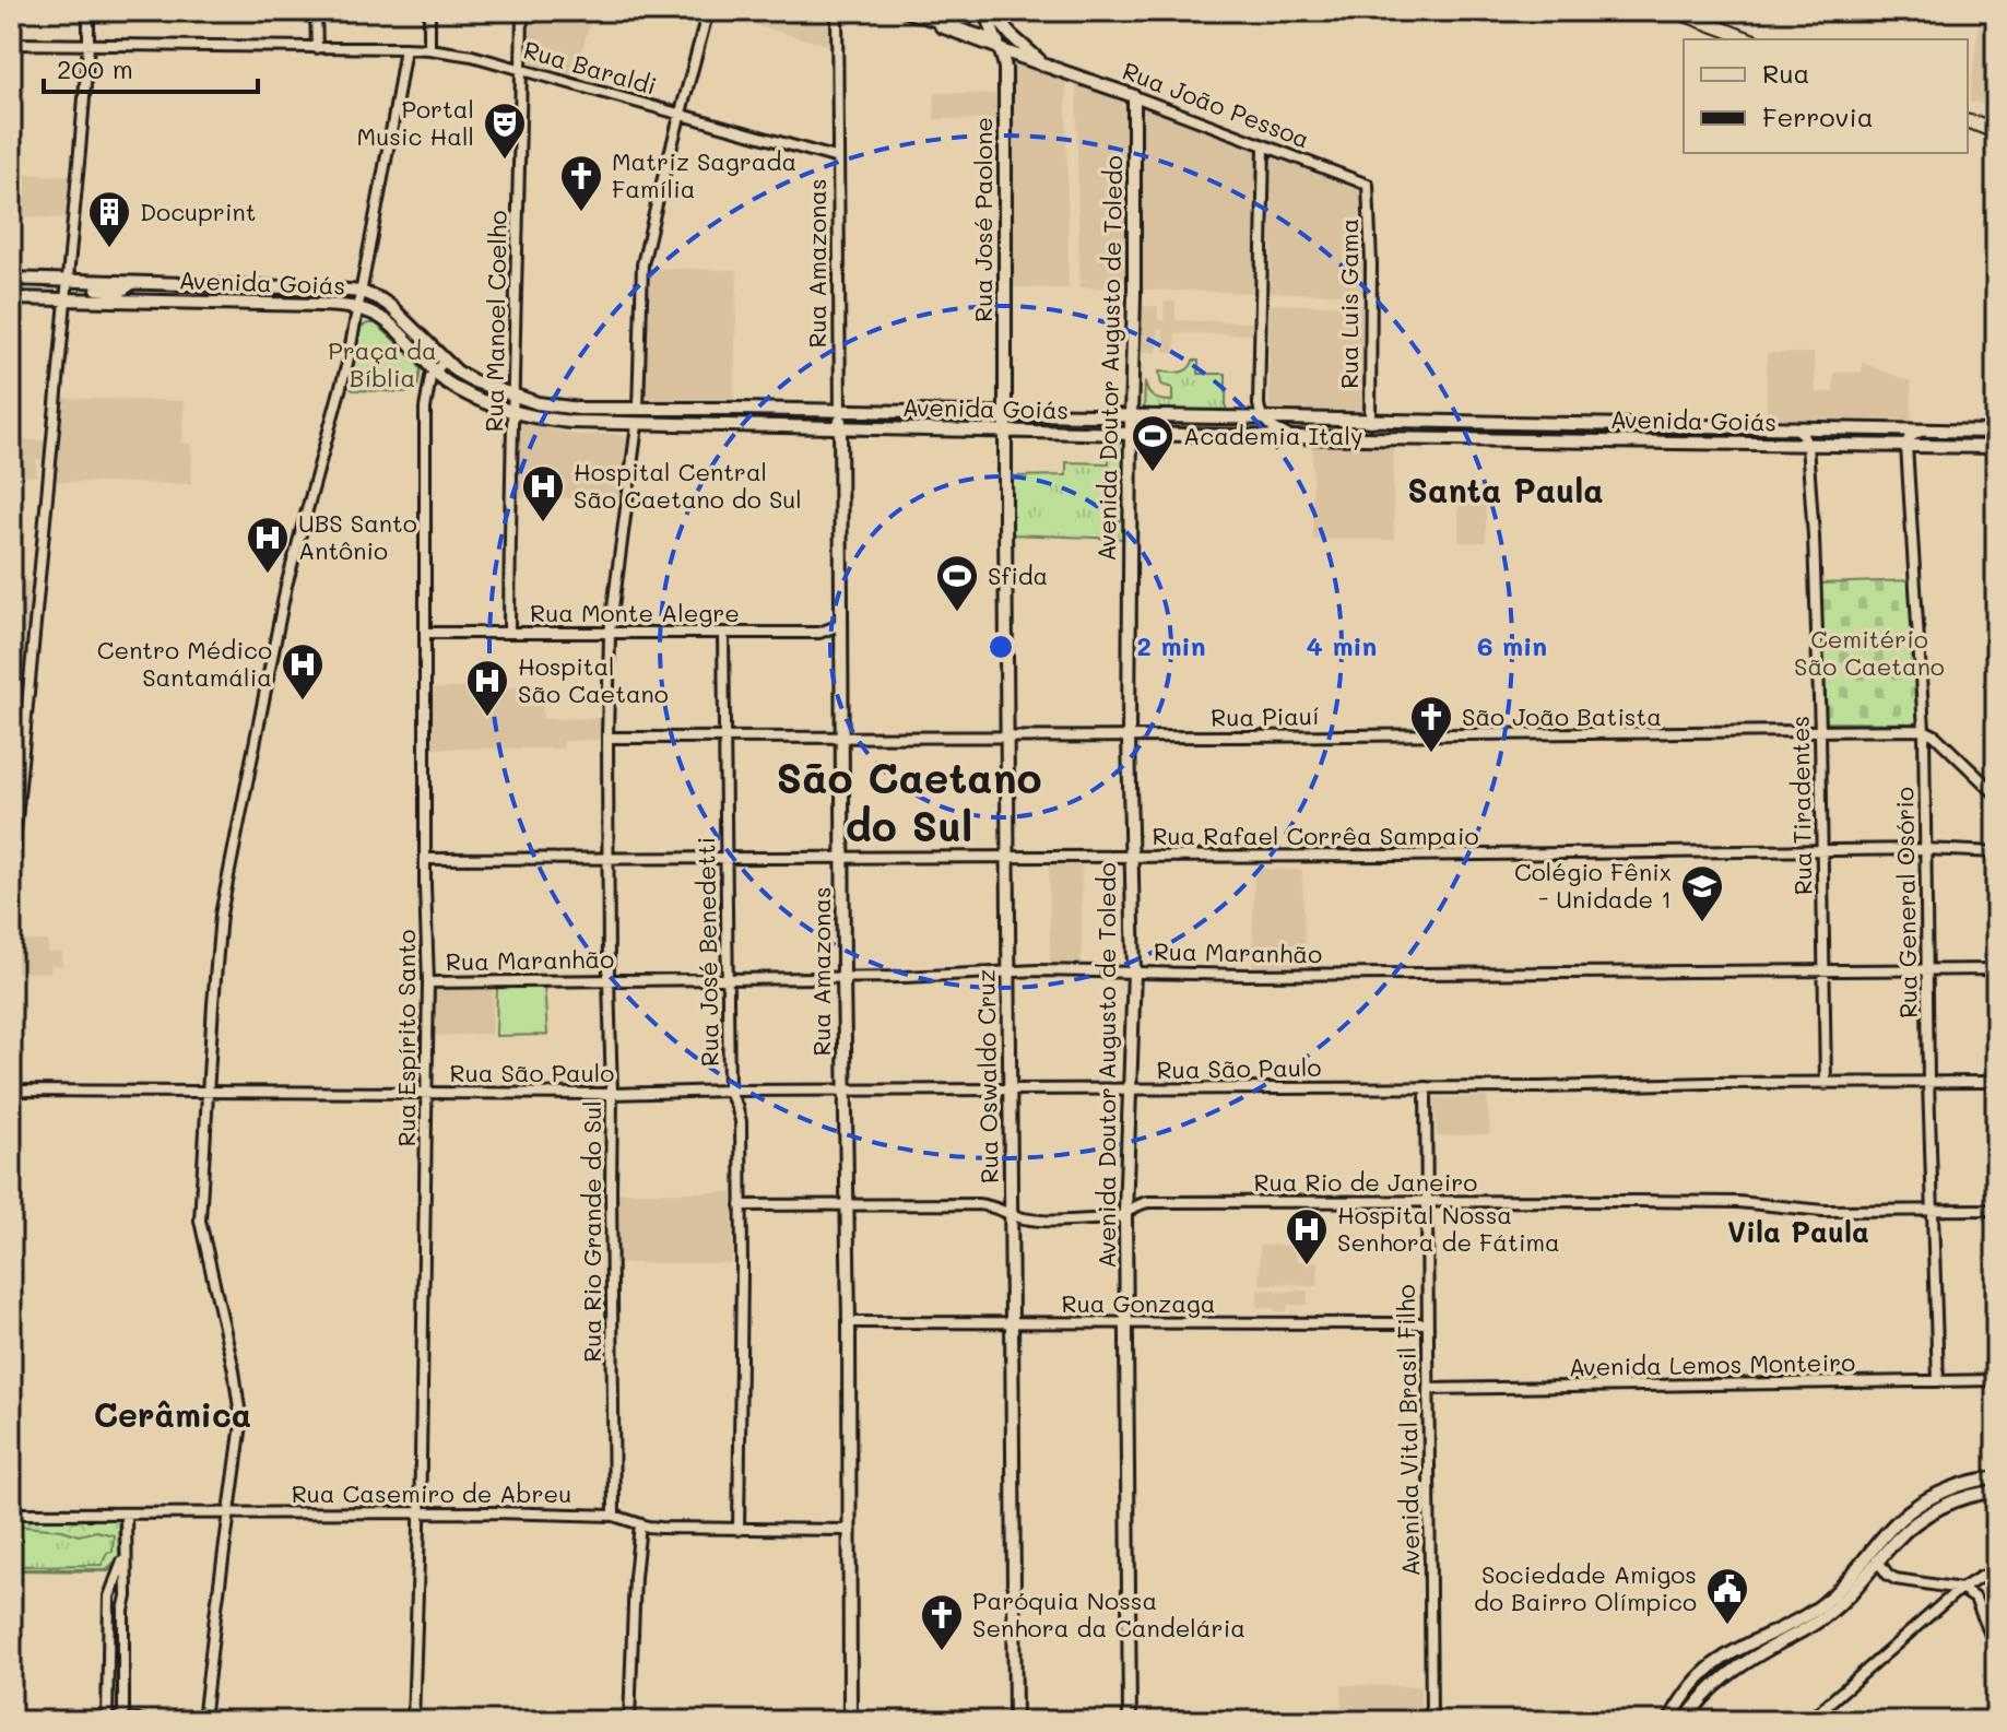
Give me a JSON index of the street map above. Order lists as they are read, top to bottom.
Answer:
{
  "streets": {
    "main road": [
      "Rua João Pessoa",
      "Rua José Paolone",
      "Rua Amazonas",
      "Avenida Goiás",
      "Avenida Doutor Augusto de Toledo",
      "Rua Oswaldo Cruz"
    ],
    "street": [
      "Rua Baraldi",
      "Rua Luis Gama",
      "Rua Manoel Coelho",
      "Rua Monte Alegre",
      "Rua Piauí",
      "Rua Tiradentes",
      "Rua Rafael Corrêa Sampaio",
      "Rua General Osório",
      "Rua José Benedetti",
      "Rua Maranhão",
      "Rua Espírito Santo",
      "Rua São Paulo",
      "Rua Rio de Janeiro",
      "Rua Rio Grande do Sul",
      "Rua Gonzaga",
      "Avenida Lemos Monteiro",
      "Avenida Vital Brasil Filho",
      "Rua Casemiro de Abreu"
    ]
  },
  "crossings": [
    ["Rua Baraldi", "Rua Amazonas"],
    ["Rua Baraldi", "Rua Manoel Coelho"],
    ["Rua João Pessoa", "Rua Luis Gama"],
    ["Rua João Pessoa", "Avenida Doutor Augusto de Toledo"],
    ["Rua José Paolone", "Avenida Goiás"],
    ["Rua José Paolone", "Rua Oswaldo Cruz"],
    ["Rua Amazonas", "Avenida Goiás"],
    ["Rua Amazonas", "Rua Monte Alegre"],
    ["Rua Amazonas", "Rua Piauí"],
    ["Rua Amazonas", "Rua Rafael Corrêa Sampaio"],
    ["Rua Amazonas", "Rua Maranhão"],
    ["Rua Amazonas", "Rua São Paulo"],
    ["Rua Amazonas", "Rua Rio de Janeiro"],
    ["Rua Amazonas", "Rua Gonzaga"],
    ["Rua Amazonas", "Rua Casemiro de Abreu"],
    ["Avenida Goiás", "Rua Luis Gama"],
    ["Avenida Goiás", "Rua Manoel Coelho"],
    ["Avenida Goiás", "Avenida Doutor Augusto de Toledo"],
    ["Avenida Goiás", "Rua Tiradentes"],
    ["Avenida Goiás", "Rua General Osório"],
    ["Avenida Goiás", "Rua Espírito Santo"],
    ["Avenida Goiás", "Rua Oswaldo Cruz"],
    ["Avenida Goiás", "Rua Rio Grande do Sul"],
    ["Rua Manoel Coelho", "Rua Monte Alegre"],
    ["Avenida Doutor Augusto de Toledo", "Rua Piauí"],
    ["Avenida Doutor Augusto de Toledo", "Rua Rafael Corrêa Sampaio"],
    ["Avenida Doutor Augusto de Toledo", "Rua Maranhão"],
    ["Avenida Doutor Augusto de Toledo", "Rua São Paulo"],
    ["Avenida Doutor Augusto de Toledo", "Rua Rio de Janeiro"],
    ["Avenida Doutor Augusto de Toledo", "Rua Gonzaga"],
    ["Rua Monte Alegre", "Rua José Benedetti"],
    ["Rua Monte Alegre", "Rua Espírito Santo"],
    ["Rua Monte Alegre", "Rua Rio Grande do Sul"],
    ["Rua Piauí", "Rua Tiradentes"],
    ["Rua Piauí", "Rua General Osório"],
    ["Rua Piauí", "Rua José Benedetti"],
    ["Rua Piauí", "Rua Oswaldo Cruz"],
    ["Rua Piauí", "Rua Rio Grande do Sul"],
    ["Rua Tiradentes", "Rua Rafael Corrêa Sampaio"],
    ["Rua Tiradentes", "Rua Maranhão"],
    ["Rua Tiradentes", "Rua São Paulo"],
    ["Rua Rafael Corrêa Sampaio", "Rua General Osório"],
    ["Rua Rafael Corrêa Sampaio", "Rua José Benedetti"],
    ["Rua Rafael Corrêa Sampaio", "Rua Espírito Santo"],
    ["Rua Rafael Corrêa Sampaio", "Rua Oswaldo Cruz"],
    ["Rua Rafael Corrêa Sampaio", "Rua Rio Grande do Sul"],
    ["Rua General Osório", "Rua Maranhão"],
    ["Rua General Osório", "Rua São Paulo"],
    ["Rua General Osório", "Rua Rio de Janeiro"],
    ["Rua General Osório", "Avenida Lemos Monteiro"],
    ["Rua José Benedetti", "Rua Maranhão"],
    ["Rua José Benedetti", "Rua São Paulo"],
    ["Rua José Benedetti", "Rua Rio de Janeiro"],
    ["Rua José Benedetti", "Rua Casemiro de Abreu"],
    ["Rua Maranhão", "Rua Espírito Santo"],
    ["Rua Maranhão", "Rua Oswaldo Cruz"],
    ["Rua Maranhão", "Rua Rio Grande do Sul"],
    ["Rua Espírito Santo", "Rua São Paulo"],
    ["Rua Espírito Santo", "Rua Casemiro de Abreu"],
    ["Rua São Paulo", "Rua Oswaldo Cruz"],
    ["Rua São Paulo", "Rua Rio Grande do Sul"],
    ["Rua São Paulo", "Avenida Vital Brasil Filho"],
    ["Rua Oswaldo Cruz", "Rua Rio de Janeiro"],
    ["Rua Oswaldo Cruz", "Rua Gonzaga"],
    ["Rua Rio de Janeiro", "Avenida Vital Brasil Filho"],
    ["Rua Rio Grande do Sul", "Rua Casemiro de Abreu"],
    ["Rua Gonzaga", "Avenida Vital Brasil Filho"],
    ["Avenida Lemos Monteiro", "Avenida Vital Brasil Filho"]
  ],
  "districts": [
    "Santa Paula",
    "São Caetano do Sul",
    "Vila Paula",
    "Cerâmica"
  ],
  "parks": ["Praça da Bíblia", "Cemitério São Caetano"],
  "places": {
    "theatre": ["Portal Music Hall"],
    "church": ["Matriz Sagrada Família", "São João Batista", "Paróquia Nossa Senhora da Candelária"],
    "building": ["Docuprint"],
    "sports": ["Academia Italy", "Sfida"],
    "hospital": [
      "Hospital Central São Caetano do Sul",
      "UBS Santo Antônio",
      "Centro Médico Santamália",
      "Hospital São Caetano",
      "Hospital Nossa Senhora de Fátima"
    ],
    "school or university": ["Colégio Fênix - Unidade 1"],
    "public building": ["Sociedade Amigos do Bairro Olímpico"]
  },
  "legend": ["Rua", "Ferrovia"],
  "scale_bar": "200 m",
  "rings": ["2 min", "4 min", "6 min"]
}
